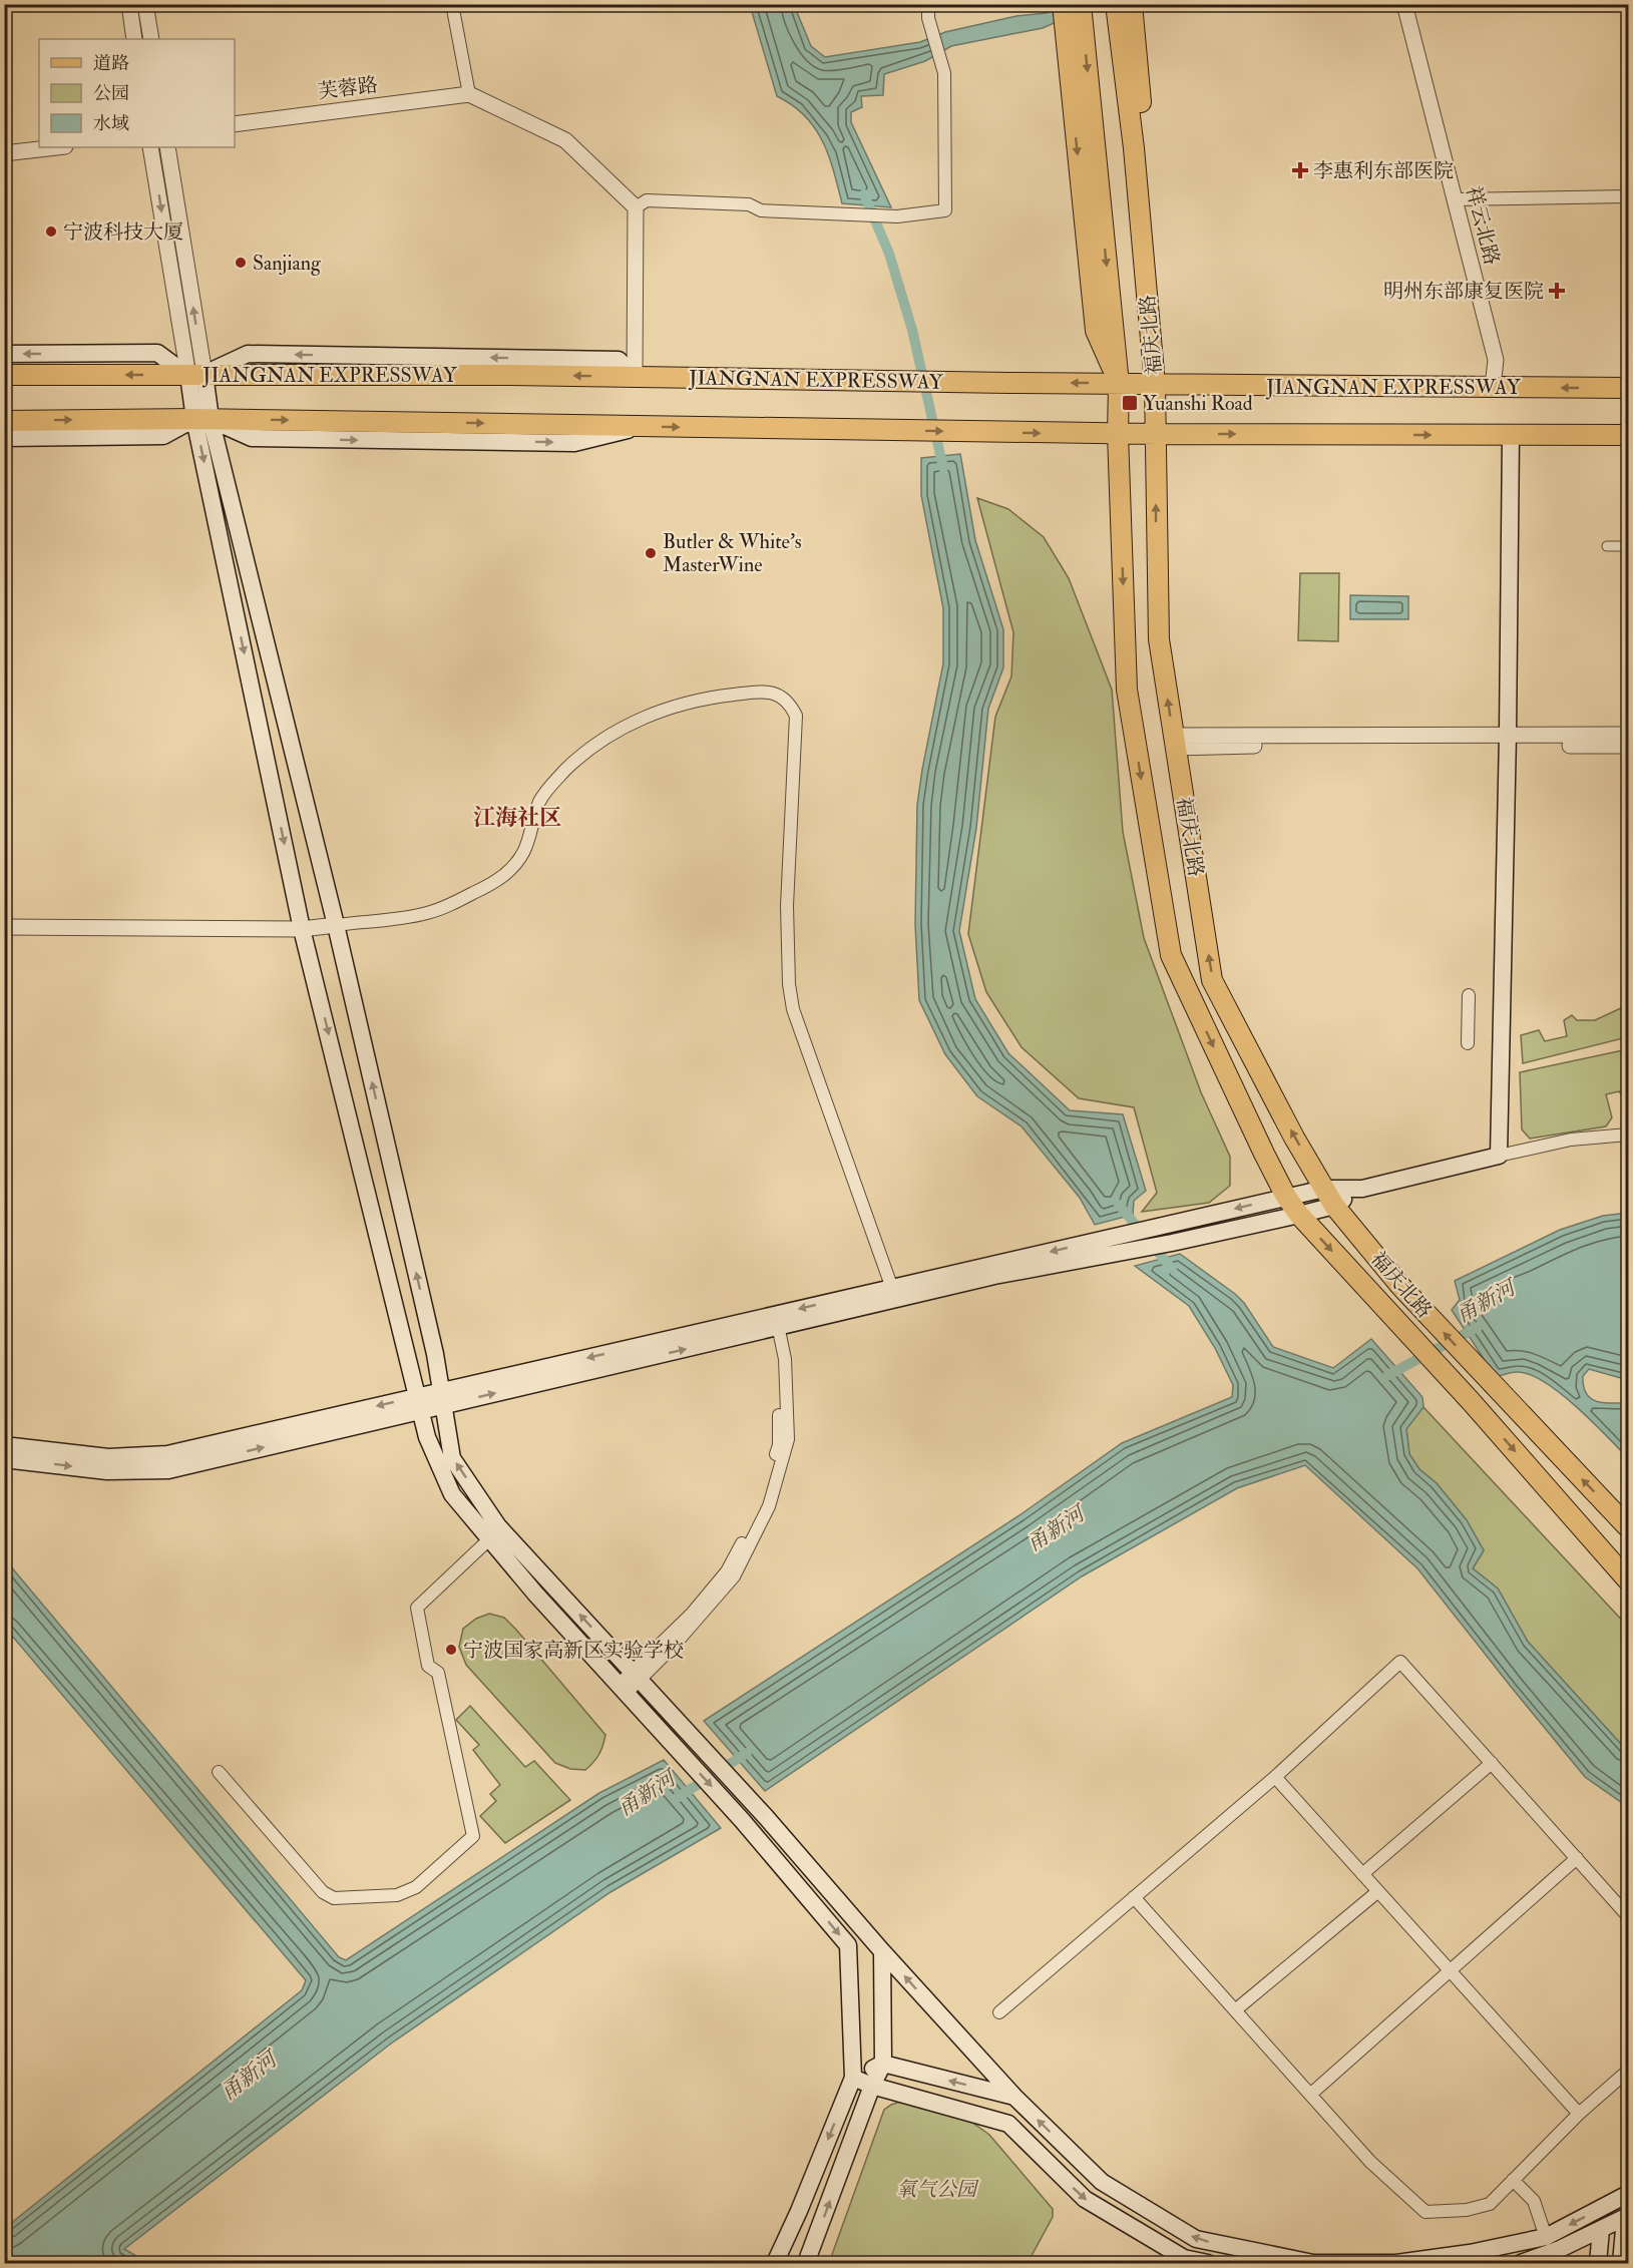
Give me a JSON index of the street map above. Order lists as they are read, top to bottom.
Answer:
{
  "streets": {
    "main road": ["福庆北路", "JIANGNAN EXPRESSWAY"],
    "street": ["芙蓉路", "祥云北路"]
  },
  "crossings": [
    ["祥云北路", "JIANGNAN EXPRESSWAY"],
    ["福庆北路", "JIANGNAN EXPRESSWAY"]
  ],
  "districts": ["江海社区"],
  "water": ["甬新河"],
  "parks": ["氧气公园"],
  "places": {
    "health": ["李惠利东部医院", "明州东部康复医院"],
    "other": [
      "宁波科技大厦",
      "Sanjiang",
      "Butler & White's MasterWine",
      "宁波国家高新区实验学校"
    ],
    "transit": ["Yuanshi Road"]
  },
  "legend": ["道路", "公园", "水域"]
}
